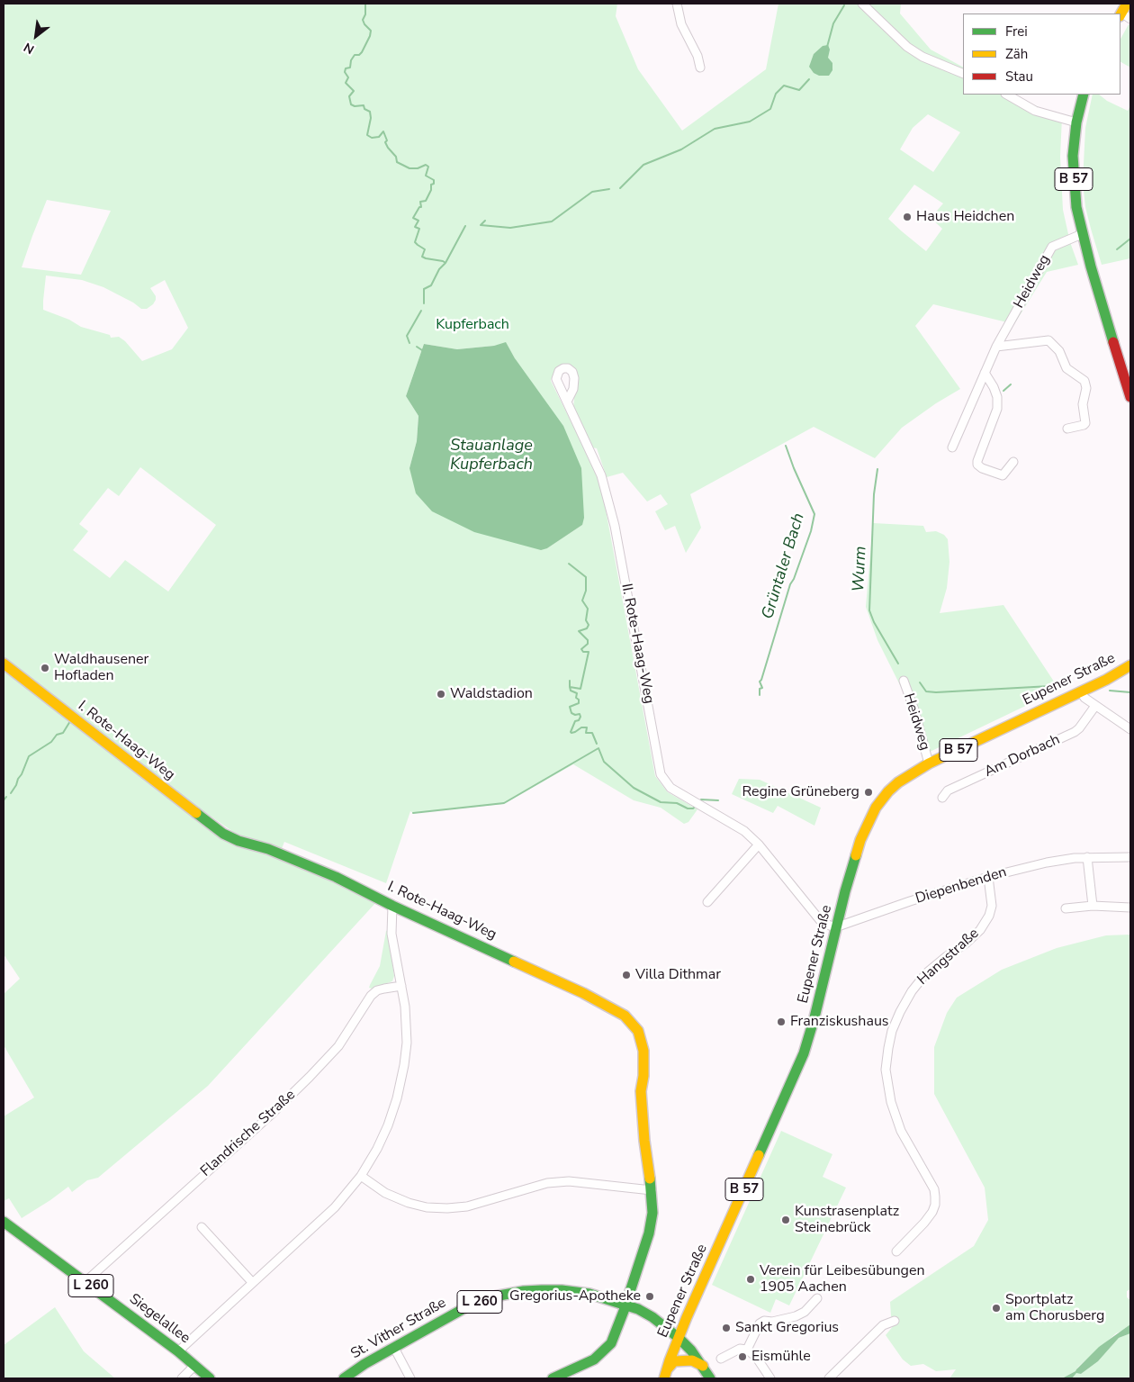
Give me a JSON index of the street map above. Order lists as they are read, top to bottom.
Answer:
{
  "streets": {
    "main road": [
      "B 57",
      "Eupener Straße",
      "I. Rote-Haag-Weg",
      "L 260",
      "Siegelallee",
      "St. Vither Straße"
    ],
    "street": [
      "Heidweg",
      "II. Rote-Haag-Weg",
      "Am Dorbach",
      "Diepenbenden",
      "Hangstraße",
      "Flandrische Straße"
    ]
  },
  "crossings": [
    ["B 57", "Heidweg"],
    ["B 57", "Eupener Straße"],
    ["B 57", "L 260"],
    ["Heidweg", "Eupener Straße"],
    ["II. Rote-Haag-Weg", "Eupener Straße"],
    ["II. Rote-Haag-Weg", "Diepenbenden"],
    ["Eupener Straße", "Diepenbenden"],
    ["Eupener Straße", "L 260"],
    ["I. Rote-Haag-Weg", "L 260"],
    ["I. Rote-Haag-Weg", "St. Vither Straße"],
    ["Diepenbenden", "Hangstraße"],
    ["Flandrische Straße", "Siegelallee"],
    ["L 260", "St. Vither Straße"]
  ],
  "water": ["Stauanlage Kupferbach", "Grüntaler Bach", "Wurm"],
  "parks": ["Kupferbach"],
  "places": [
    "Haus Heidchen",
    "Waldhausener Hofladen",
    "Waldstadion",
    "Regine Grüneberg",
    "Villa Dithmar",
    "Franziskushaus",
    "Kunstrasenplatz Steinebrück",
    "Verein für Leibesübungen 1905 Aachen",
    "Gregorius-Apotheke",
    "Sportplatz am Chorusberg",
    "Sankt Gregorius",
    "Eismühle"
  ],
  "legend": ["Frei", "Zäh", "Stau"],
  "north": "bottom left"
}
